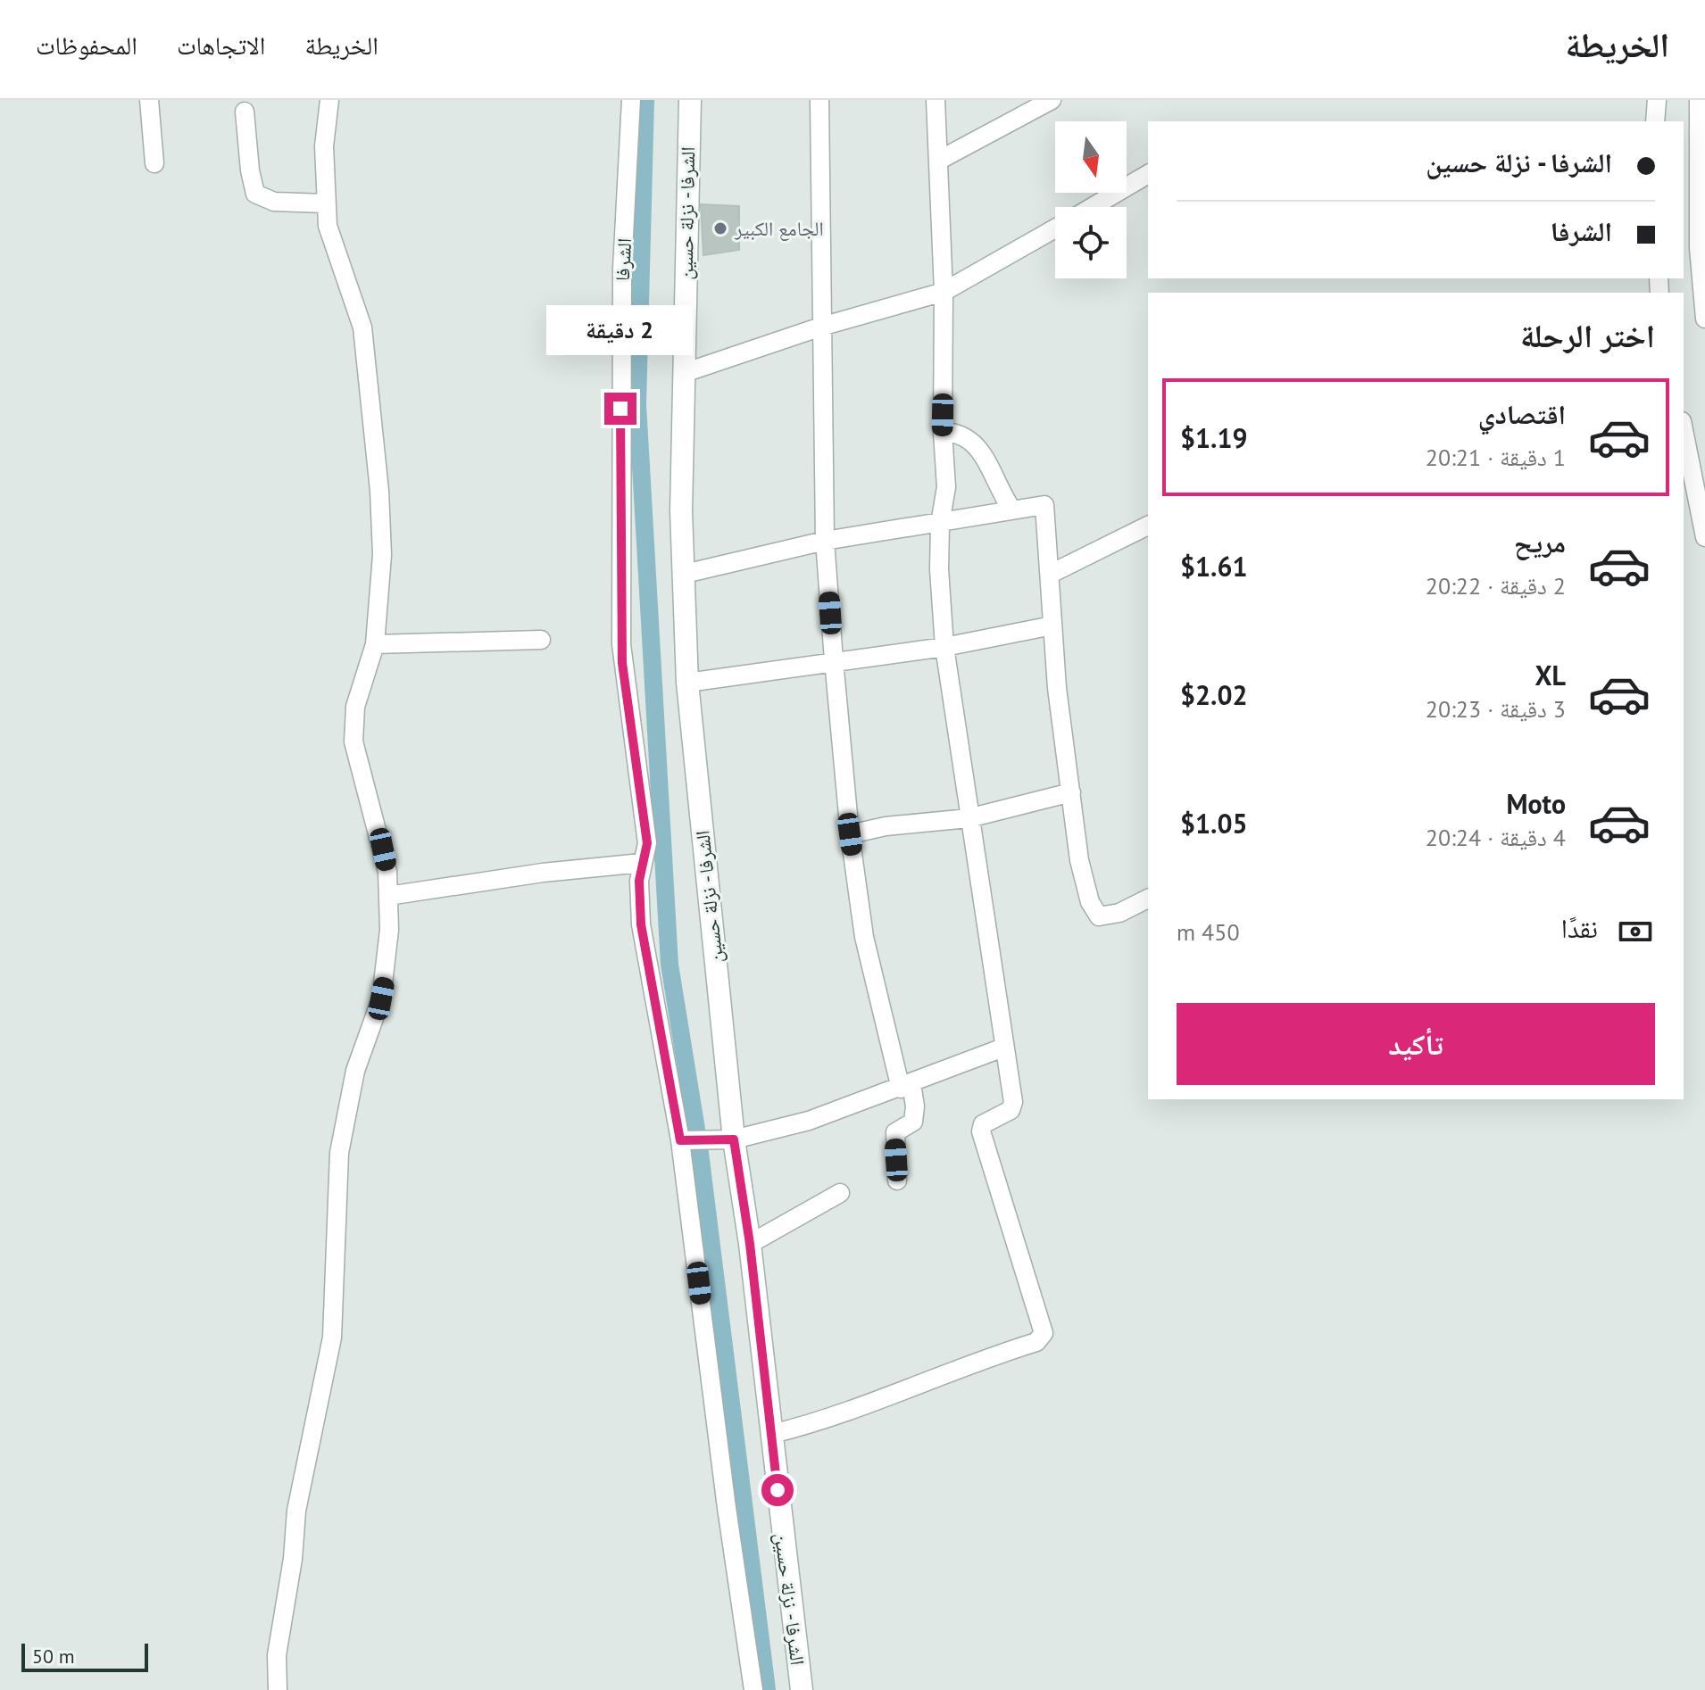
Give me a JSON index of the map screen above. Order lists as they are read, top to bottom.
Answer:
{
  "streets": {
    "street": ["الشرفا - نزلة حسين", "الشرفا"]
  },
  "places": ["الجامع الكبير"],
  "scale_bar": "50 m",
  "north": "bottom",
  "page": {
    "header": "الخريطة",
    "nav": ["الخريطة", "الاتجاهات", "المحفوظات"],
    "banner": ["الشرفا - نزلة حسين", "الشرفا"],
    "heading": "اختر الرحلة",
    "bubble": "2 دقيقة",
    "list": [
      {
        "name": "اقتصادي",
        "note": "1 دقيقة · 20:21",
        "value": "$1.19"
      },
      {
        "name": "مريح",
        "note": "2 دقيقة · 20:22",
        "value": "$1.61"
      },
      {
        "name": "XL",
        "note": "3 دقيقة · 20:23",
        "value": "$2.02"
      },
      {
        "name": "Moto",
        "note": "4 دقيقة · 20:24",
        "value": "$1.05"
      }
    ],
    "pay": ["نقدًا", "450 m"],
    "buttons": "تأكيد",
    "scale": "50 m"
  }
}
